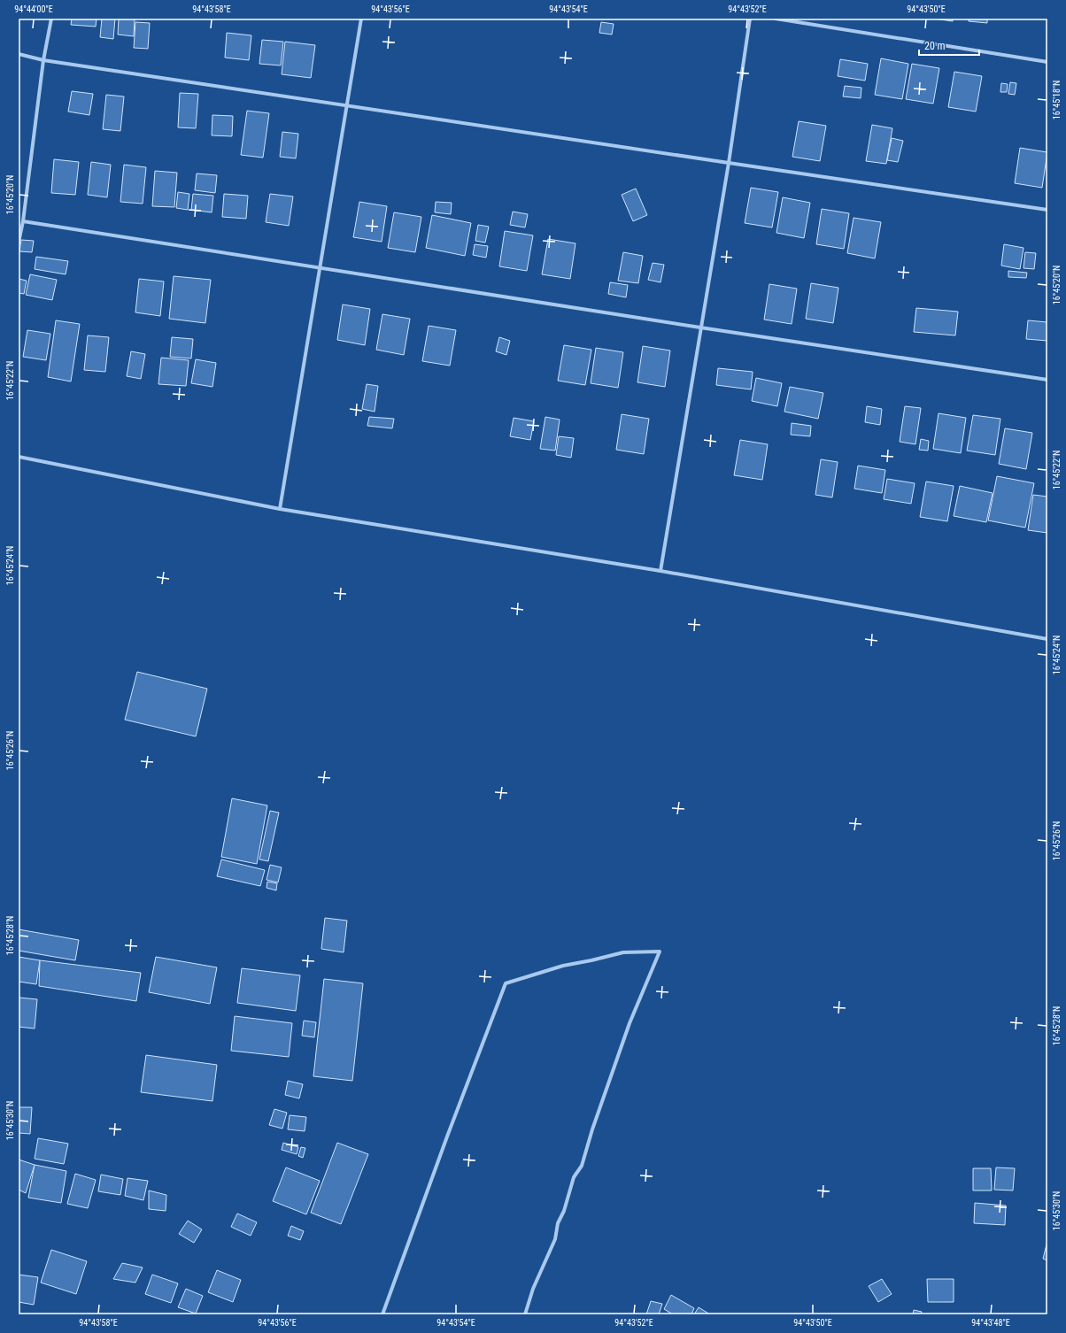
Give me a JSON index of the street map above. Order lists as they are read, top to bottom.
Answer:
{
  "scale_bar": "20 m",
  "coordinates": [
    "94°44'00\"E",
    "94°43'58\"E",
    "94°43'56\"E",
    "94°43'54\"E",
    "94°43'52\"E",
    "94°43'50\"E",
    "16°45'18\"N",
    "16°45'20\"N",
    "16°45'22\"N",
    "16°45'24\"N",
    "16°45'26\"N",
    "16°45'28\"N",
    "16°45'30\"N",
    "94°43'48\"E"
  ]
}
